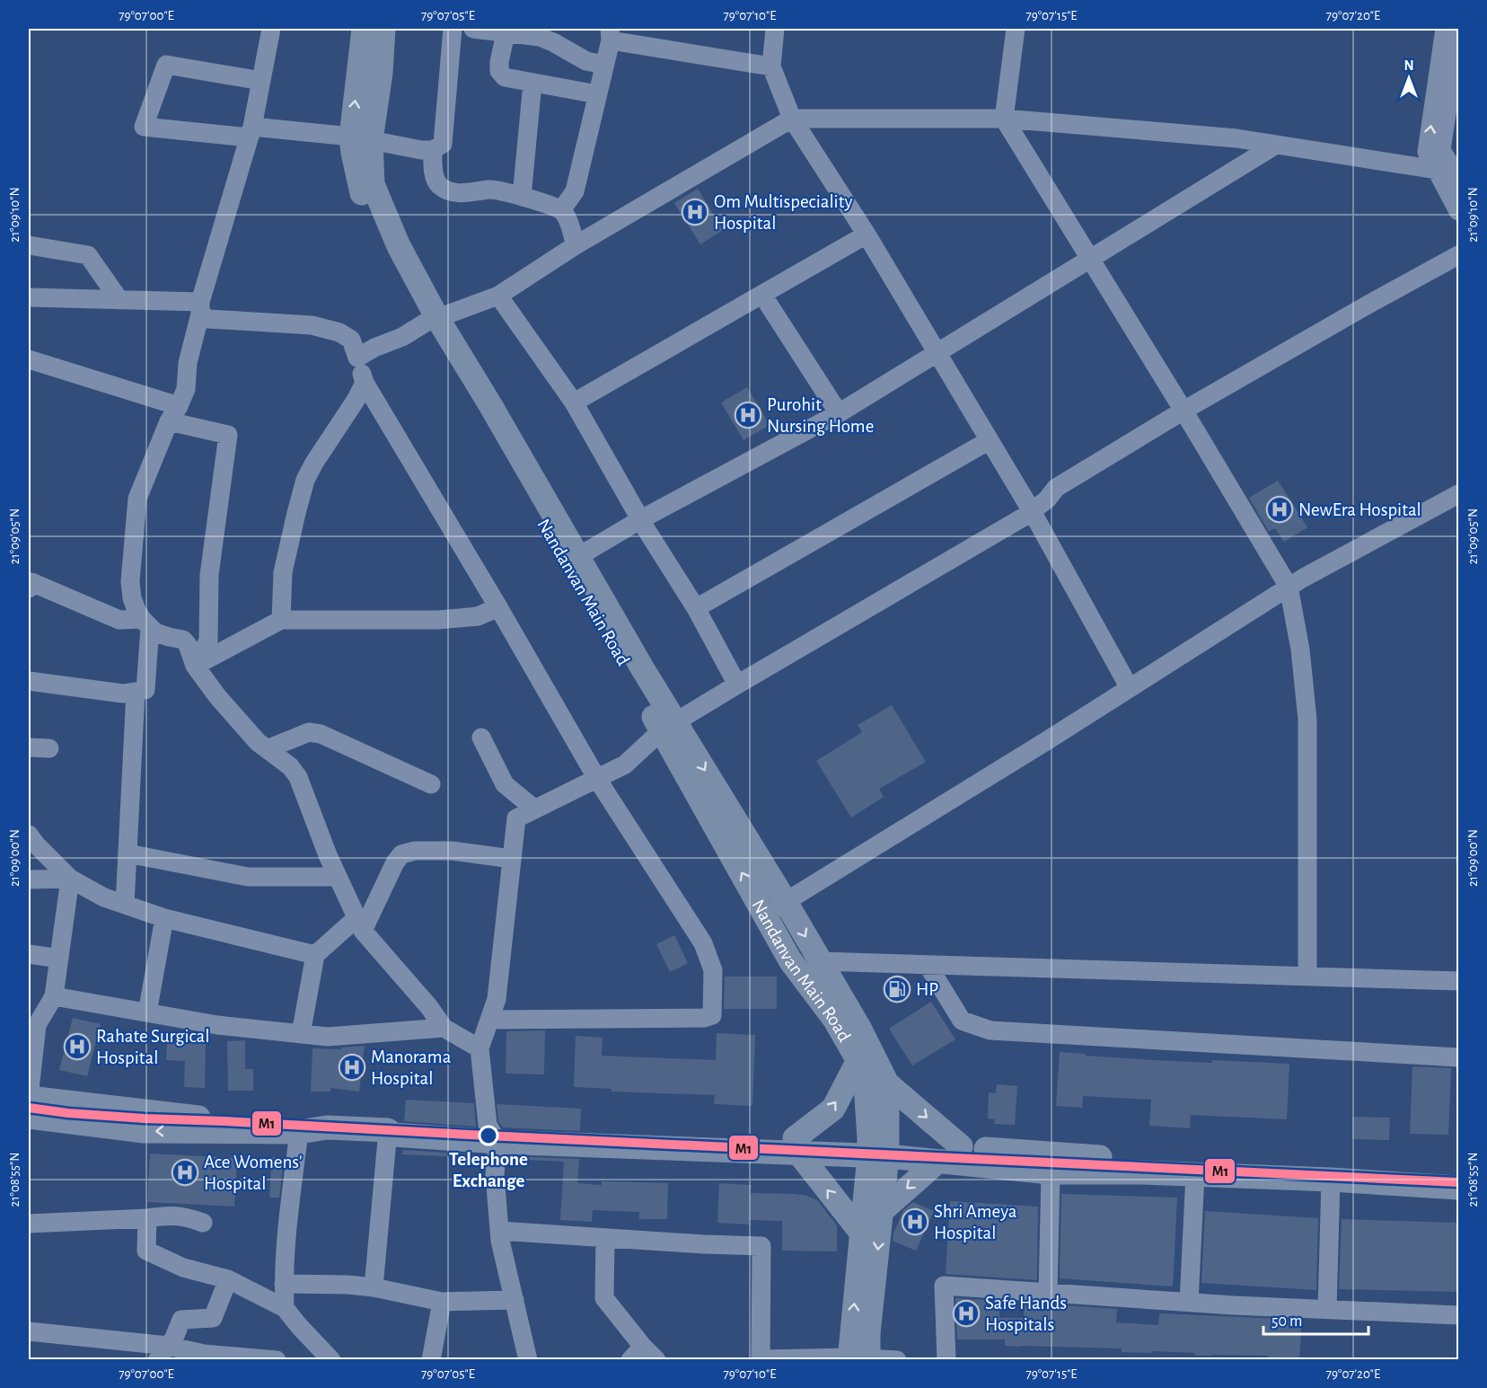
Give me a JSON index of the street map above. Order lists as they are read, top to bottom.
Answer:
{
  "streets": {
    "main road": ["Nandanvan Main Road"]
  },
  "places": {
    "hospital": [
      "Om Multispeciality Hospital",
      "Purohit Nursing Home",
      "NewEra Hospital",
      "Rahate Surgical Hospital",
      "Manorama Hospital",
      "Ace Womens' Hospital",
      "Shri Ameya Hospital",
      "Safe Hands Hospitals"
    ],
    "fuel station": ["HP"],
    "other": ["Telephone Exchange"]
  },
  "lines": ["transit line M1"],
  "scale_bar": "50 m",
  "north": "top",
  "coordinates": [
    "79°07'00\"E",
    "79°07'05\"E",
    "79°07'10\"E",
    "79°07'15\"E",
    "79°07'20\"E",
    "21°09'10\"N",
    "21°09'05\"N",
    "21°09'00\"N",
    "21°08'55\"N"
  ]
}
